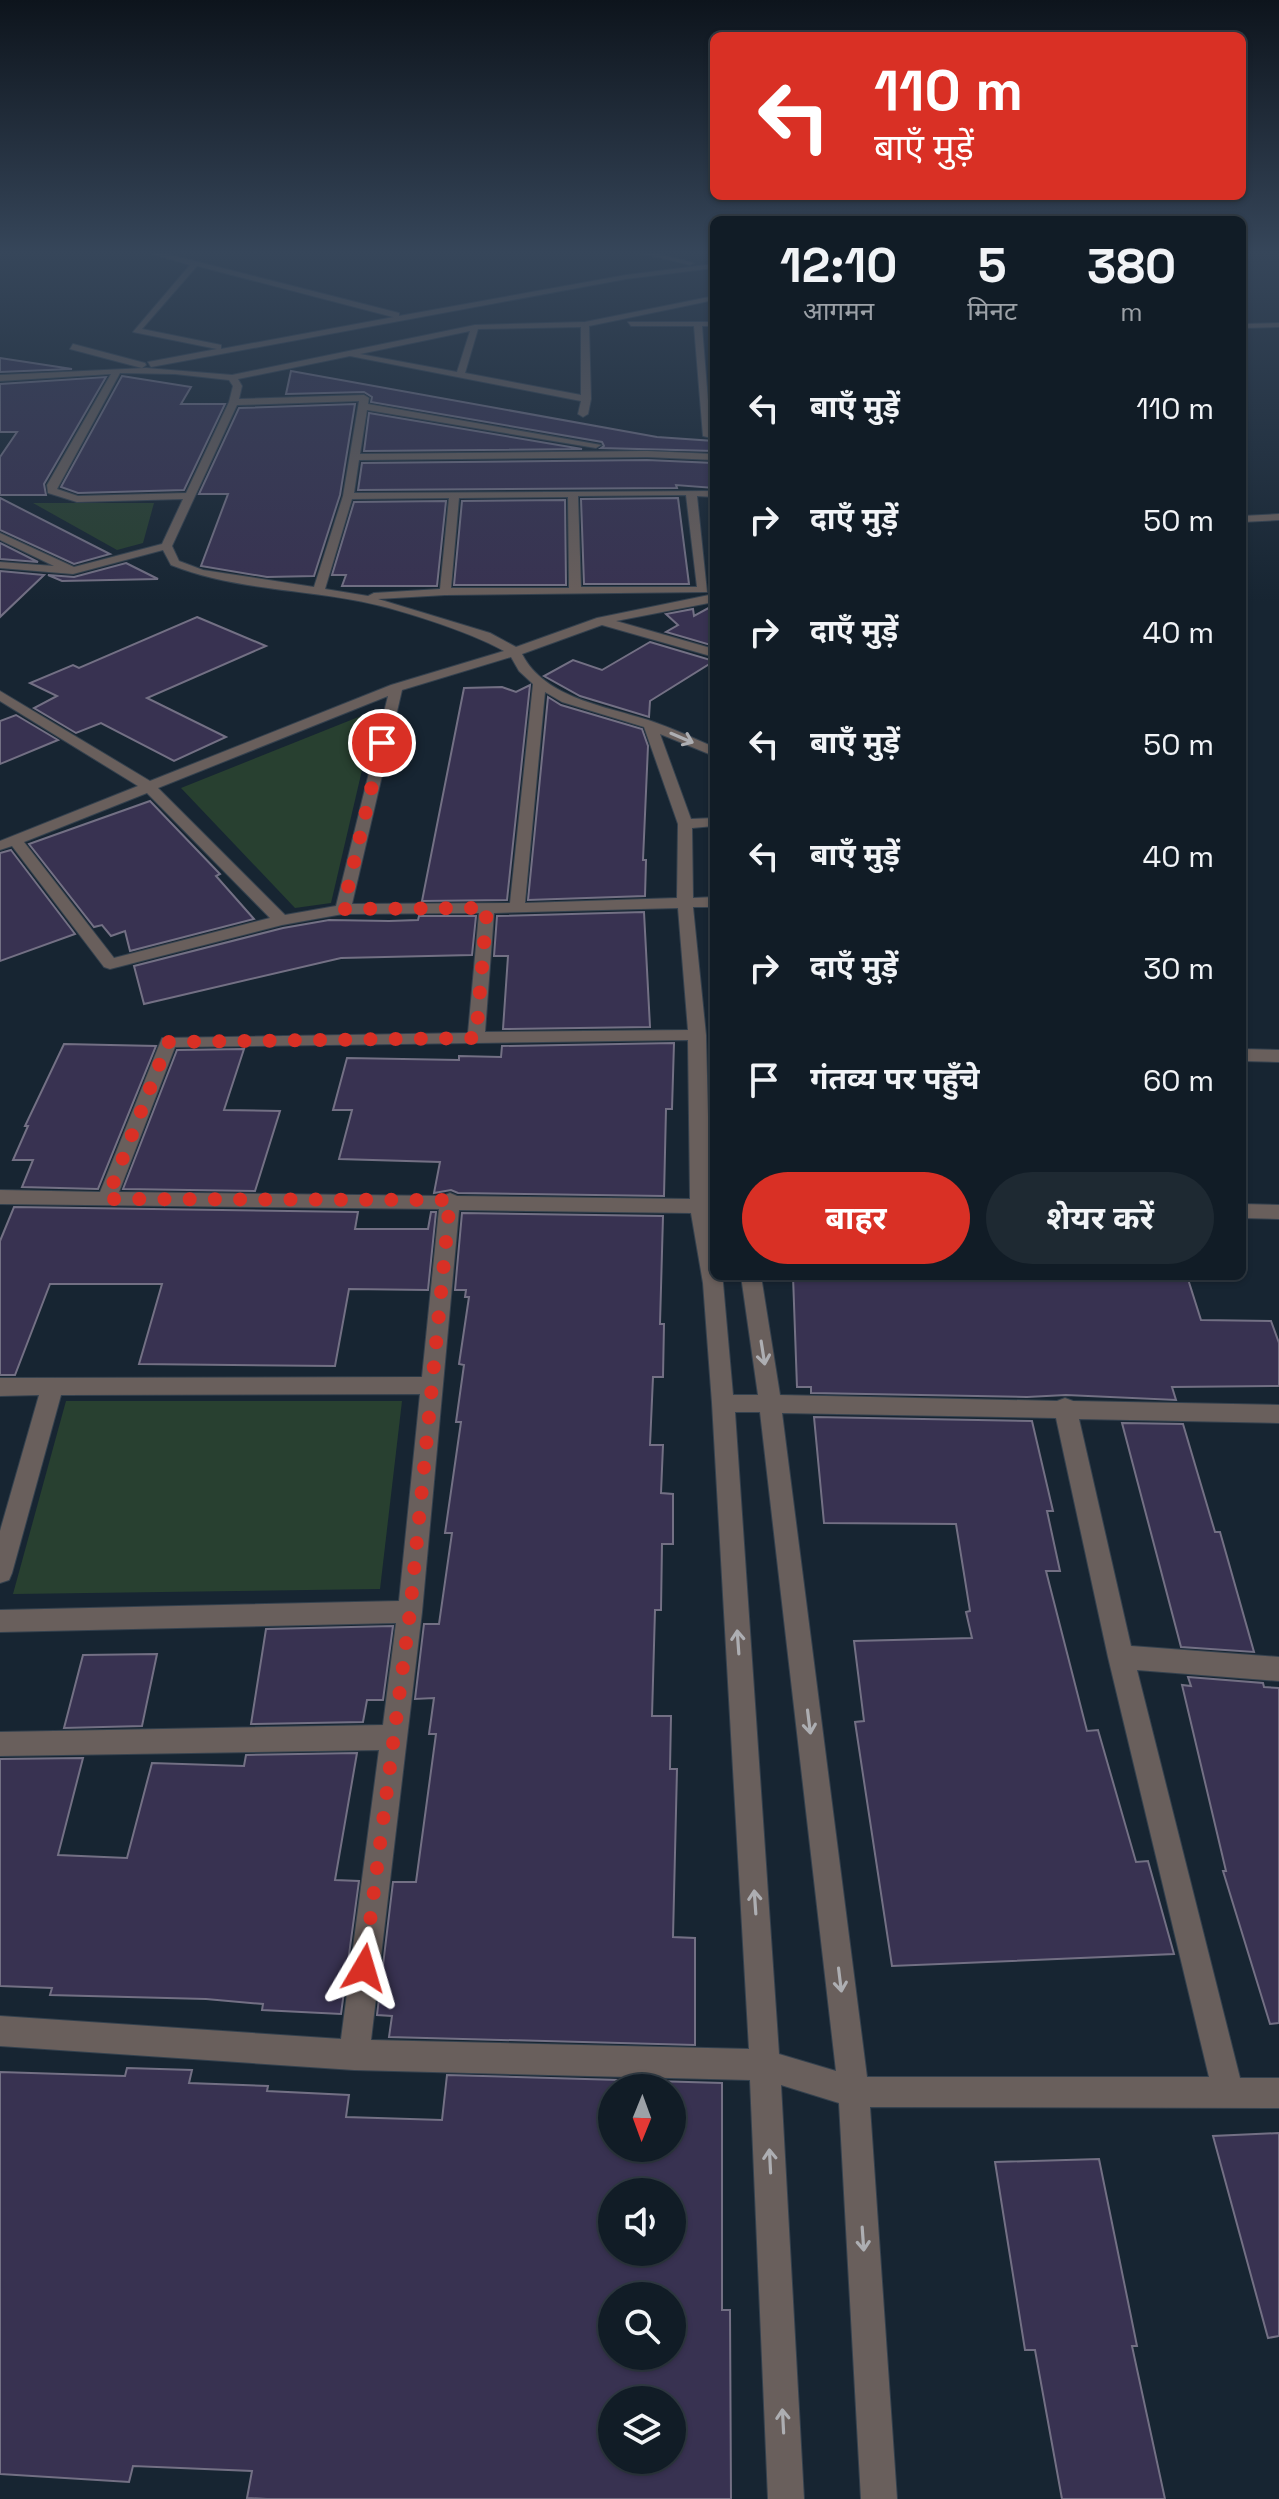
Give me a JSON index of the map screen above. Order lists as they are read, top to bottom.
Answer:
{
  "north": "bottom",
  "page": {
    "turn": ["110 m", "बाएँ मुड़ें"],
    "eta": [
      "12:10",
      "आगमन",
      "5",
      "मिनट",
      "380",
      "m"
    ],
    "list": [
      {
        "name": "बाएँ मुड़ें",
        "value": "110 m"
      },
      {
        "name": "दाएँ मुड़ें",
        "value": "50 m"
      },
      {
        "name": "दाएँ मुड़ें",
        "value": "40 m"
      },
      {
        "name": "बाएँ मुड़ें",
        "value": "50 m"
      },
      {
        "name": "बाएँ मुड़ें",
        "value": "40 m"
      },
      {
        "name": "दाएँ मुड़ें",
        "value": "30 m"
      },
      {
        "name": "गंतव्य पर पहुँचे",
        "value": "60 m"
      }
    ],
    "buttons": ["बाहर", "शेयर करें"]
  }
}
